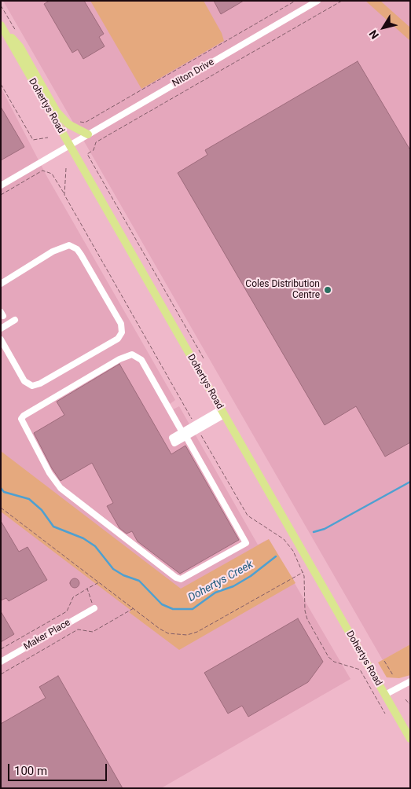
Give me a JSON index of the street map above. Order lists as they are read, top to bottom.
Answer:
{
  "streets": {
    "main road": ["Dohertys Road"],
    "street": ["Niton Drive", "Maker Place"]
  },
  "crossings": [
    ["Niton Drive", "Dohertys Road"]
  ],
  "water": ["Dohertys Creek"],
  "places": ["Coles Distribution Centre"],
  "scale_bar": "100 m",
  "north": "bottom left"
}
